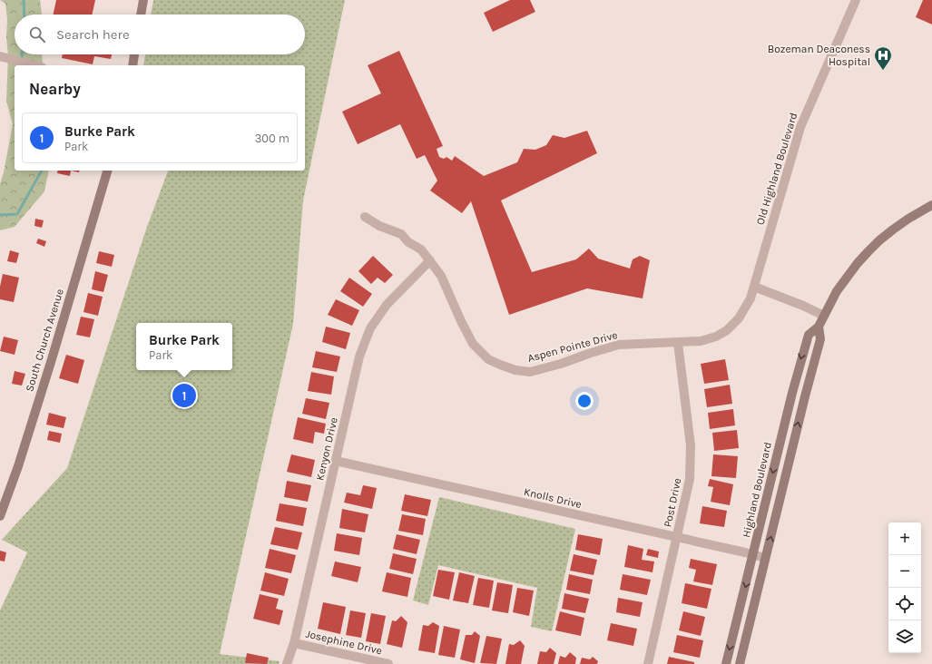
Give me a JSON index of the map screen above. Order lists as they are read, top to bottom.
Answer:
{
  "streets": {
    "main road": ["South Church Avenue", "Highland Boulevard"],
    "street": [
      "Old Highland Boulevard",
      "Aspen Pointe Drive",
      "Kenyon Drive",
      "Knolls Drive",
      "Post Drive",
      "Josephine Drive"
    ]
  },
  "crossings": [
    ["Old Highland Boulevard", "Aspen Pointe Drive"],
    ["Aspen Pointe Drive", "Kenyon Drive"],
    ["Aspen Pointe Drive", "Post Drive"],
    ["Kenyon Drive", "Knolls Drive"],
    ["Kenyon Drive", "Josephine Drive"],
    ["Highland Boulevard", "Knolls Drive"],
    ["Knolls Drive", "Post Drive"]
  ],
  "places": {
    "hospital": ["Bozeman Deaconess Hospital"]
  },
  "page": {
    "search": "Search here",
    "heading": "Nearby",
    "list": [
      {
        "mark": "1",
        "name": "Burke Park",
        "note": "Park",
        "value": "300 m"
      }
    ],
    "popup": ["Burke Park", "Park"],
    "pins": "1",
    "map_buttons": ["+", "−"]
  }
}
